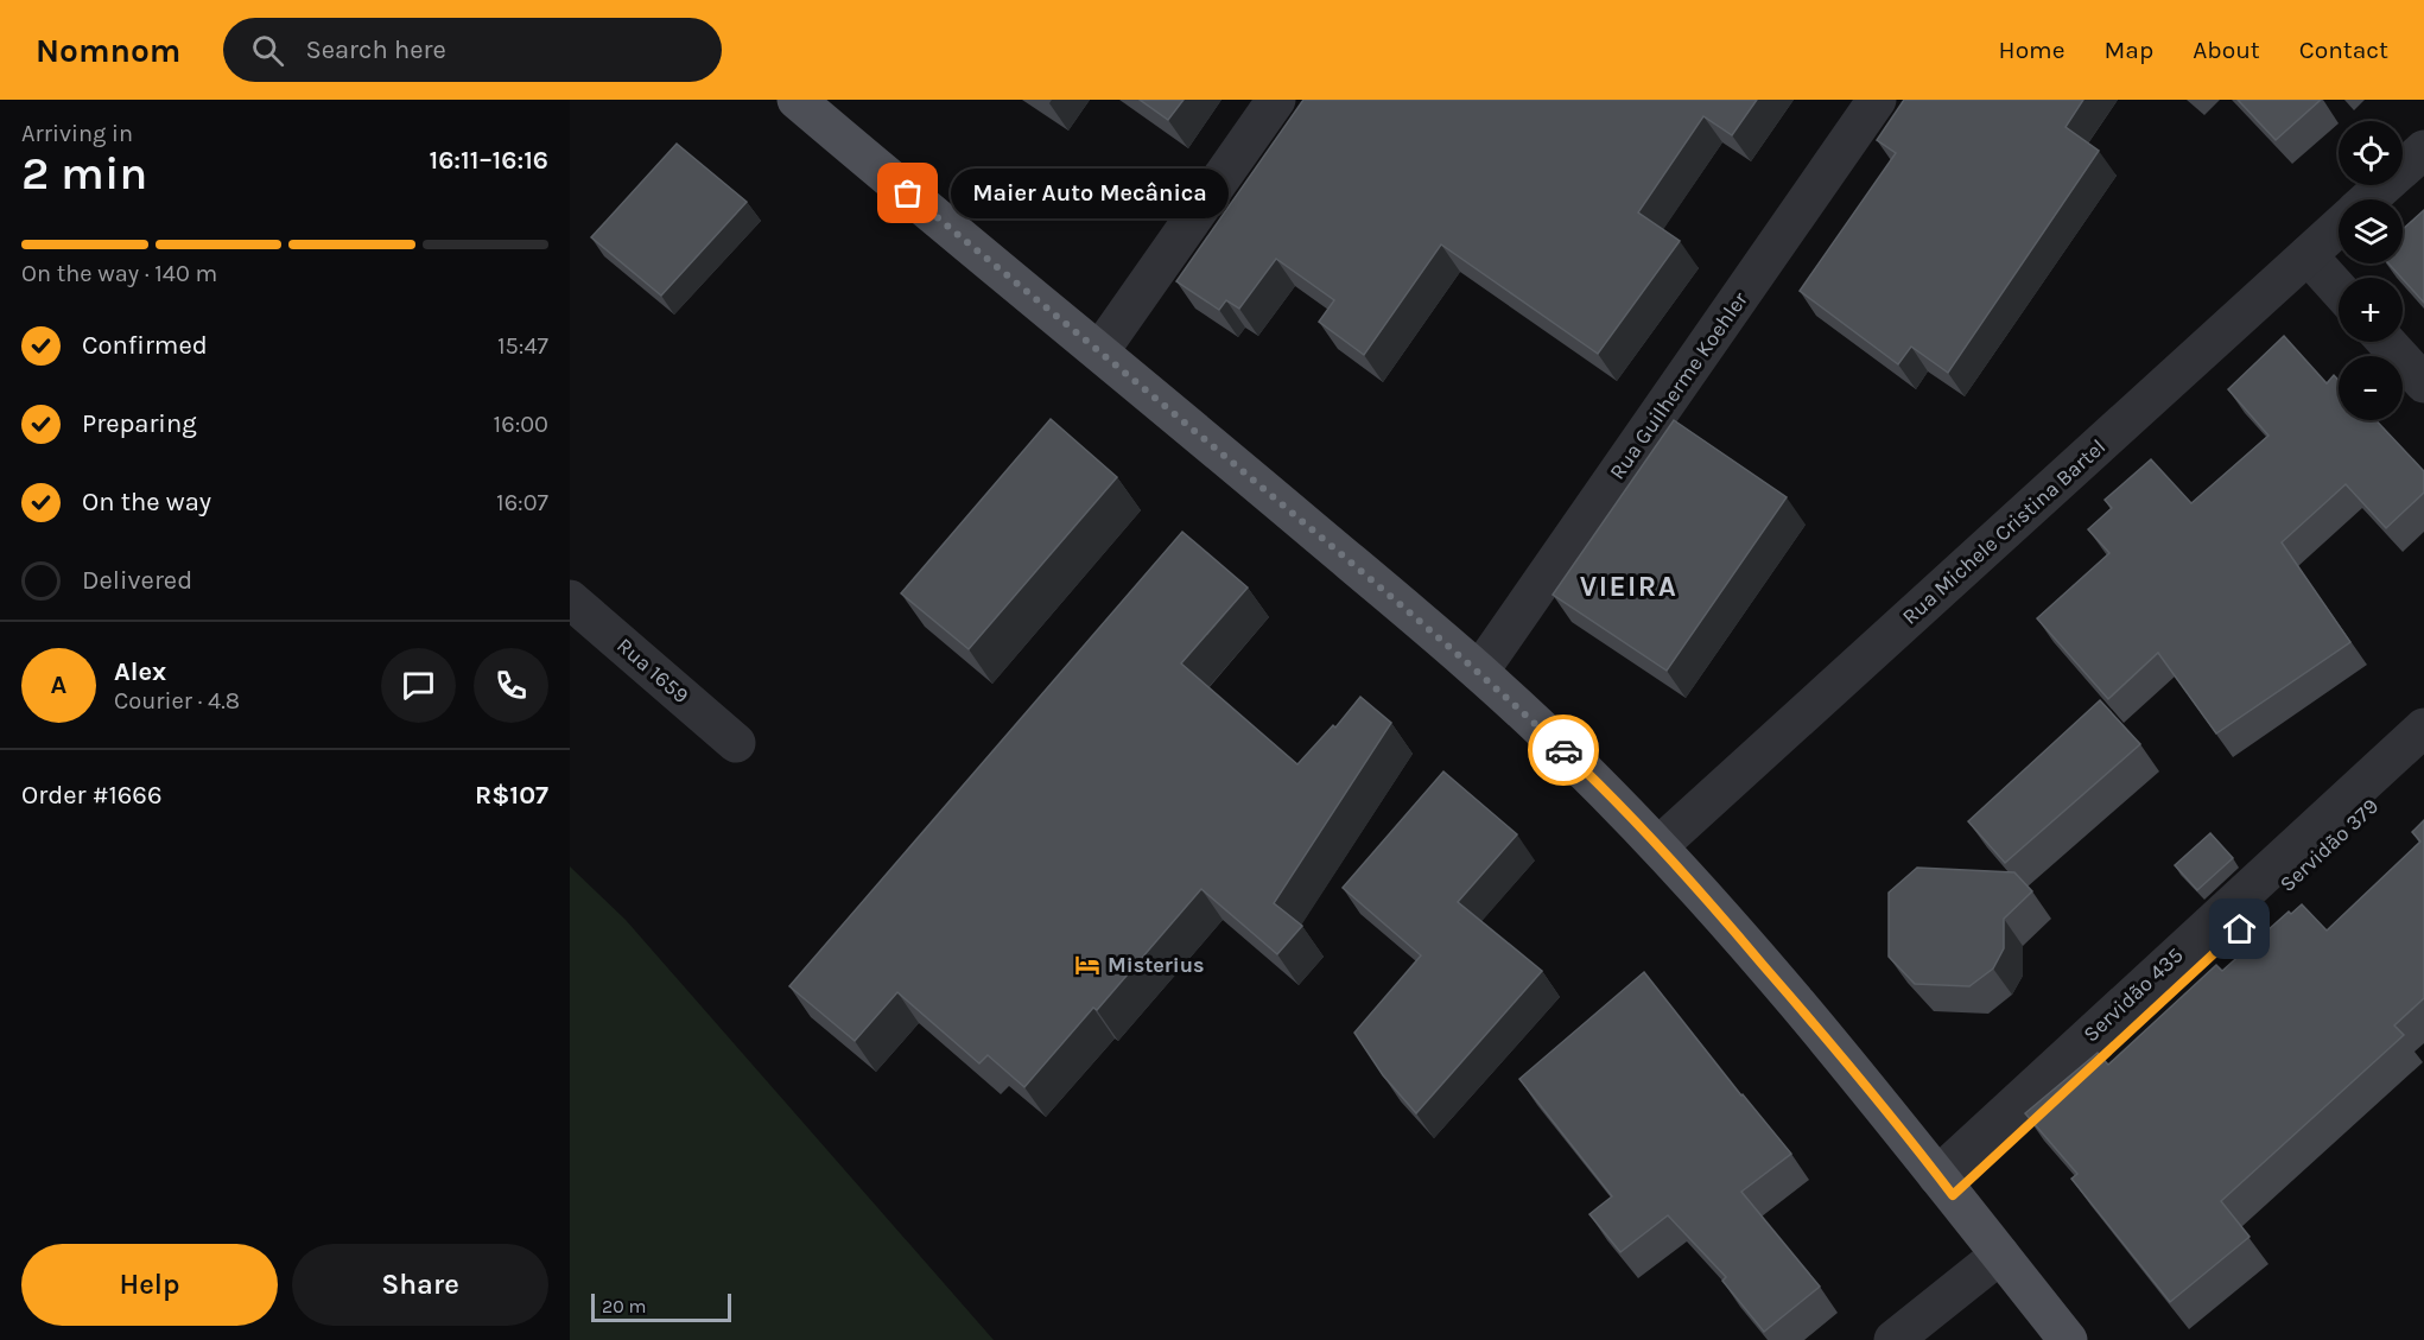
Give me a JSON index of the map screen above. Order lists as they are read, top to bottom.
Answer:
{
  "streets": {
    "street": [
      "Rua Guilherme Koehler",
      "Rua Michele Cristina Bartel",
      "Rua 1659",
      "Servidão 379",
      "Servidão 435"
    ]
  },
  "crossings": [
    ["Servidão 379", "Servidão 435"]
  ],
  "districts": ["VIEIRA"],
  "places": {
    "other": ["Maier Auto Mecânica"],
    "hotel": ["Misterius"]
  },
  "scale_bar": "20 m",
  "page": {
    "header": "Nomnom",
    "search": "Search here",
    "nav": [
      "Home",
      "Map",
      "About",
      "Contact"
    ],
    "heading": ["2 min", "Arriving in", "16:11–16:16"],
    "panel": [
      "Alex",
      "Courier · 4.8",
      "Order #1666",
      "R$107"
    ],
    "map_buttons": ["+", "−"],
    "bubble": "Maier Auto Mecânica",
    "bar": "On the way · 140 m",
    "list": [
      ["Confirmed", "15:47"],
      ["Preparing", "16:00"],
      ["On the way", "16:07"],
      "Delivered"
    ],
    "round": "A",
    "buttons": ["Help", "Share"],
    "scale": "20 m"
  }
}
